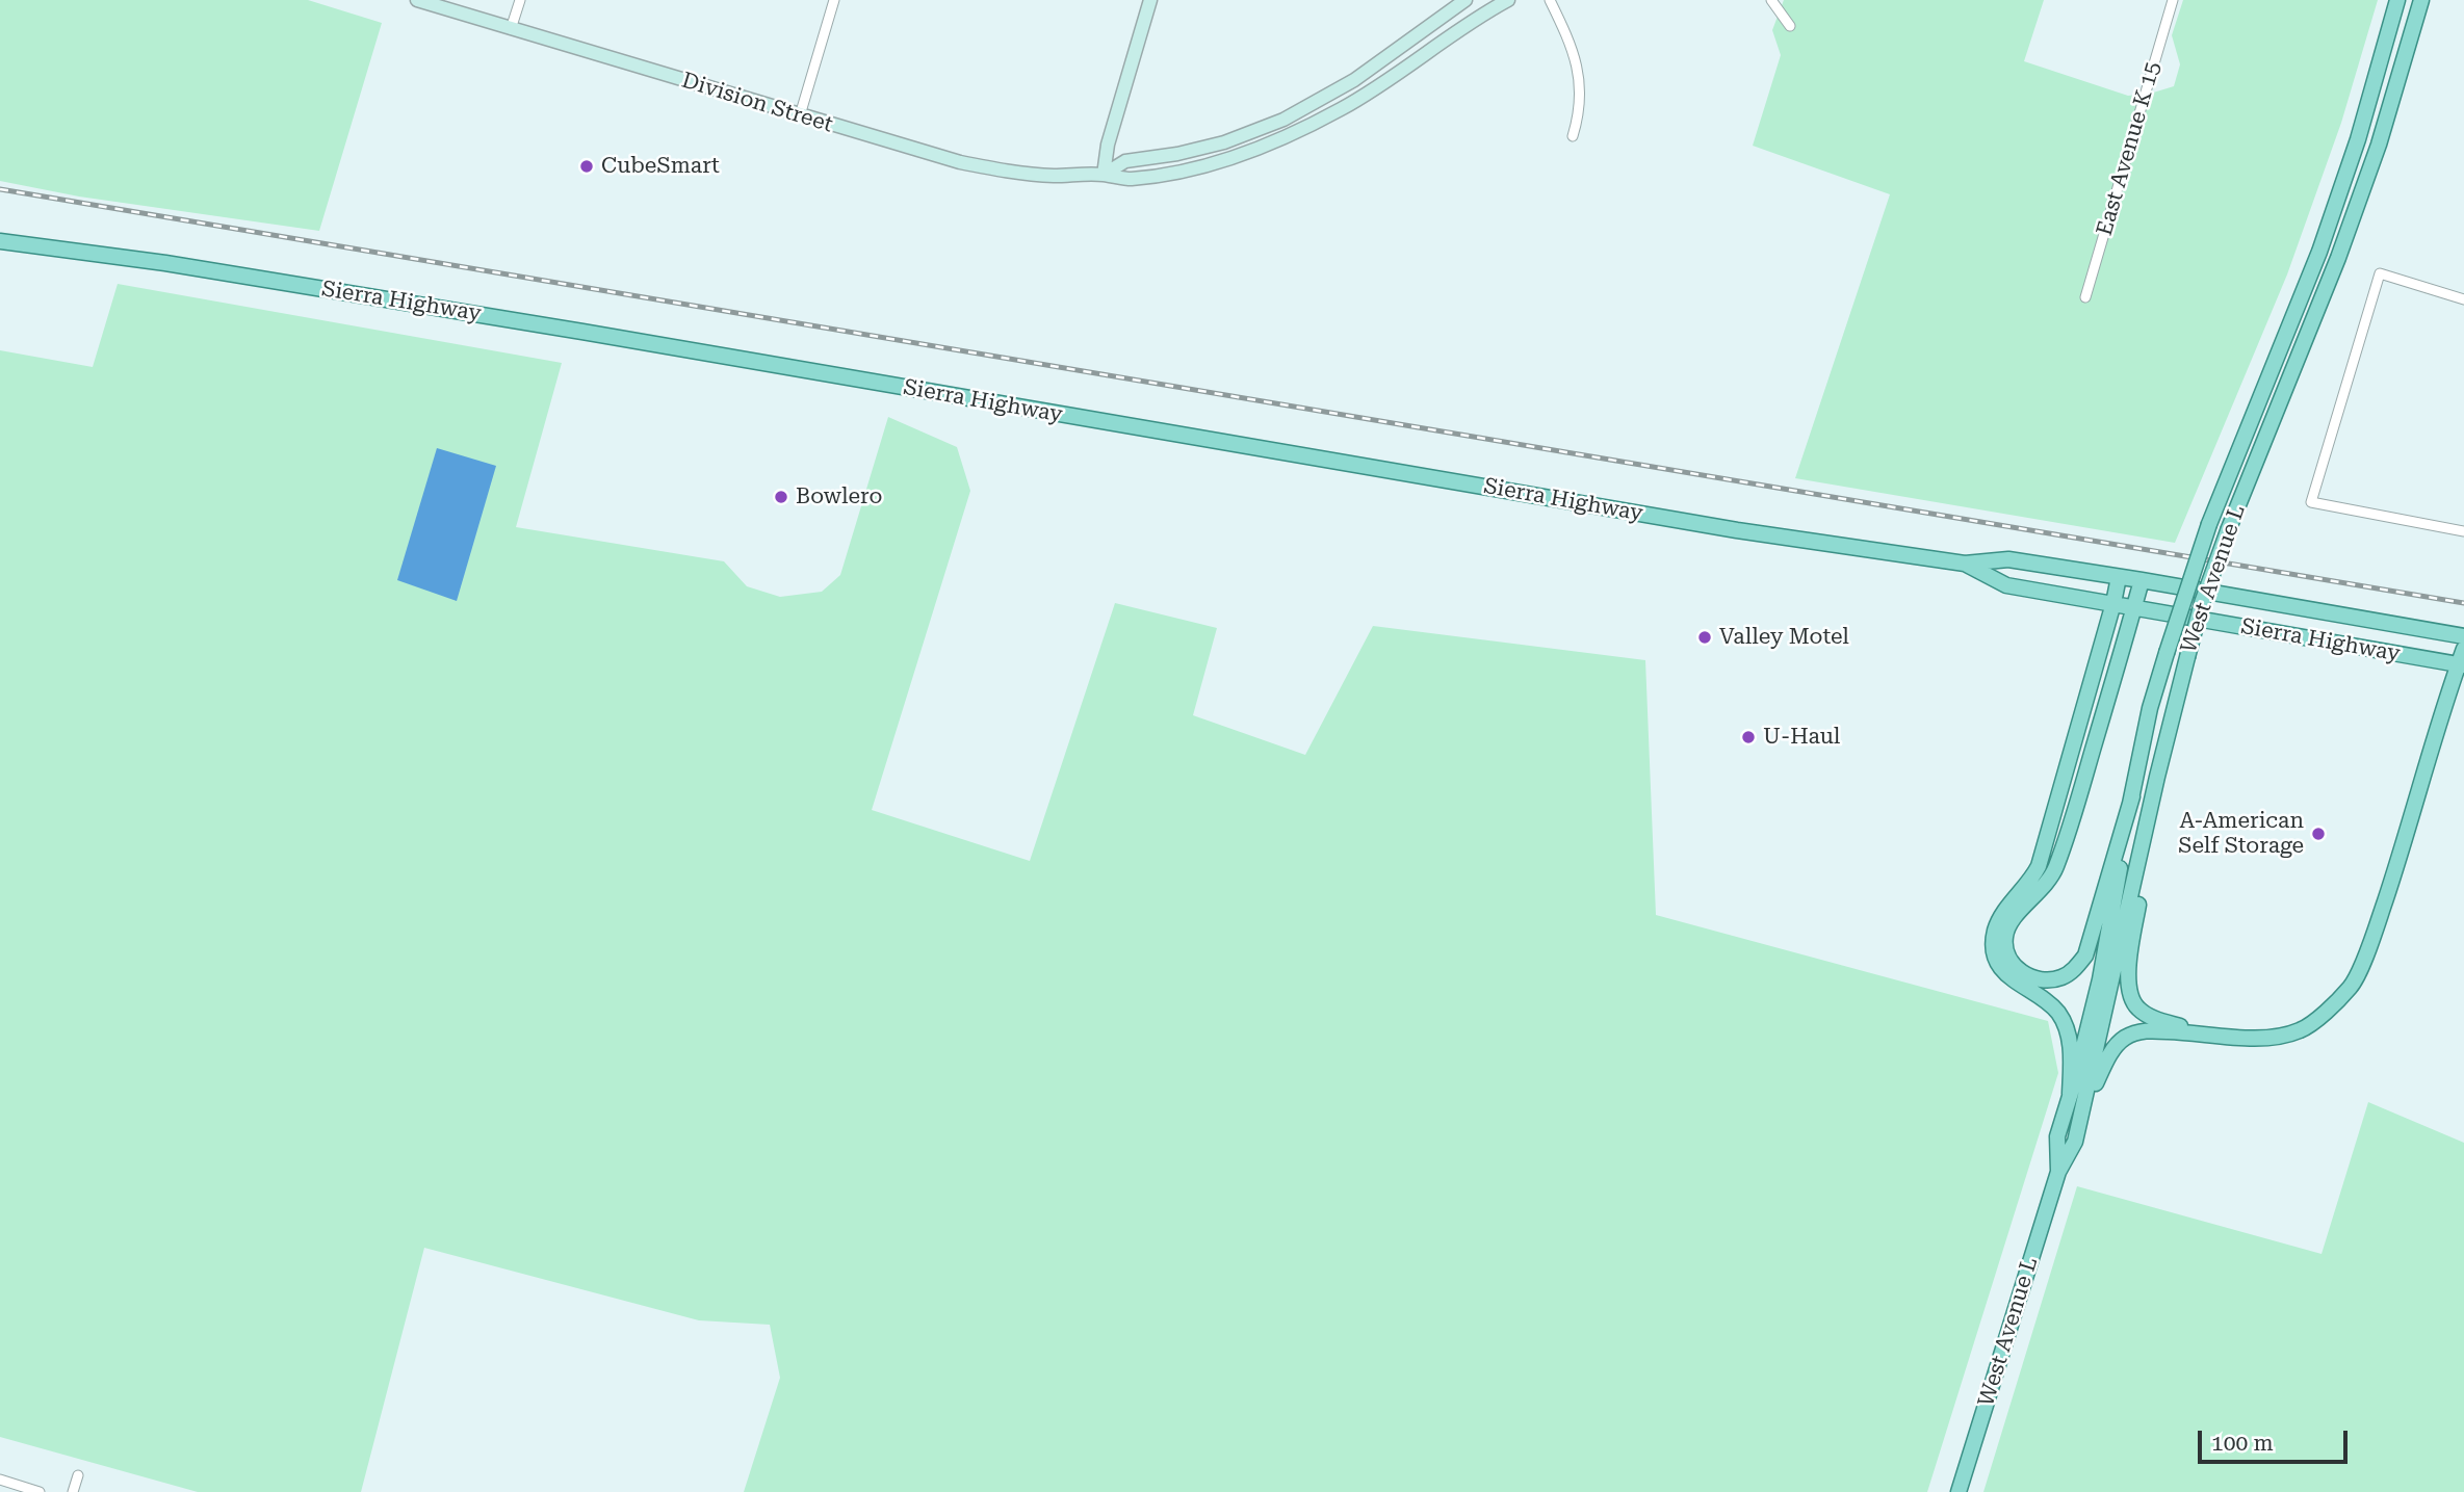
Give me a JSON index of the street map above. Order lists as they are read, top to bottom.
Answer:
{
  "streets": {
    "main road": ["Division Street", "Sierra Highway", "West Avenue L"],
    "street": ["East Avenue K 15"]
  },
  "places": [
    "CubeSmart",
    "Bowlero",
    "Valley Motel",
    "U-Haul",
    "A-American Self Storage"
  ],
  "scale_bar": "100 m"
}
